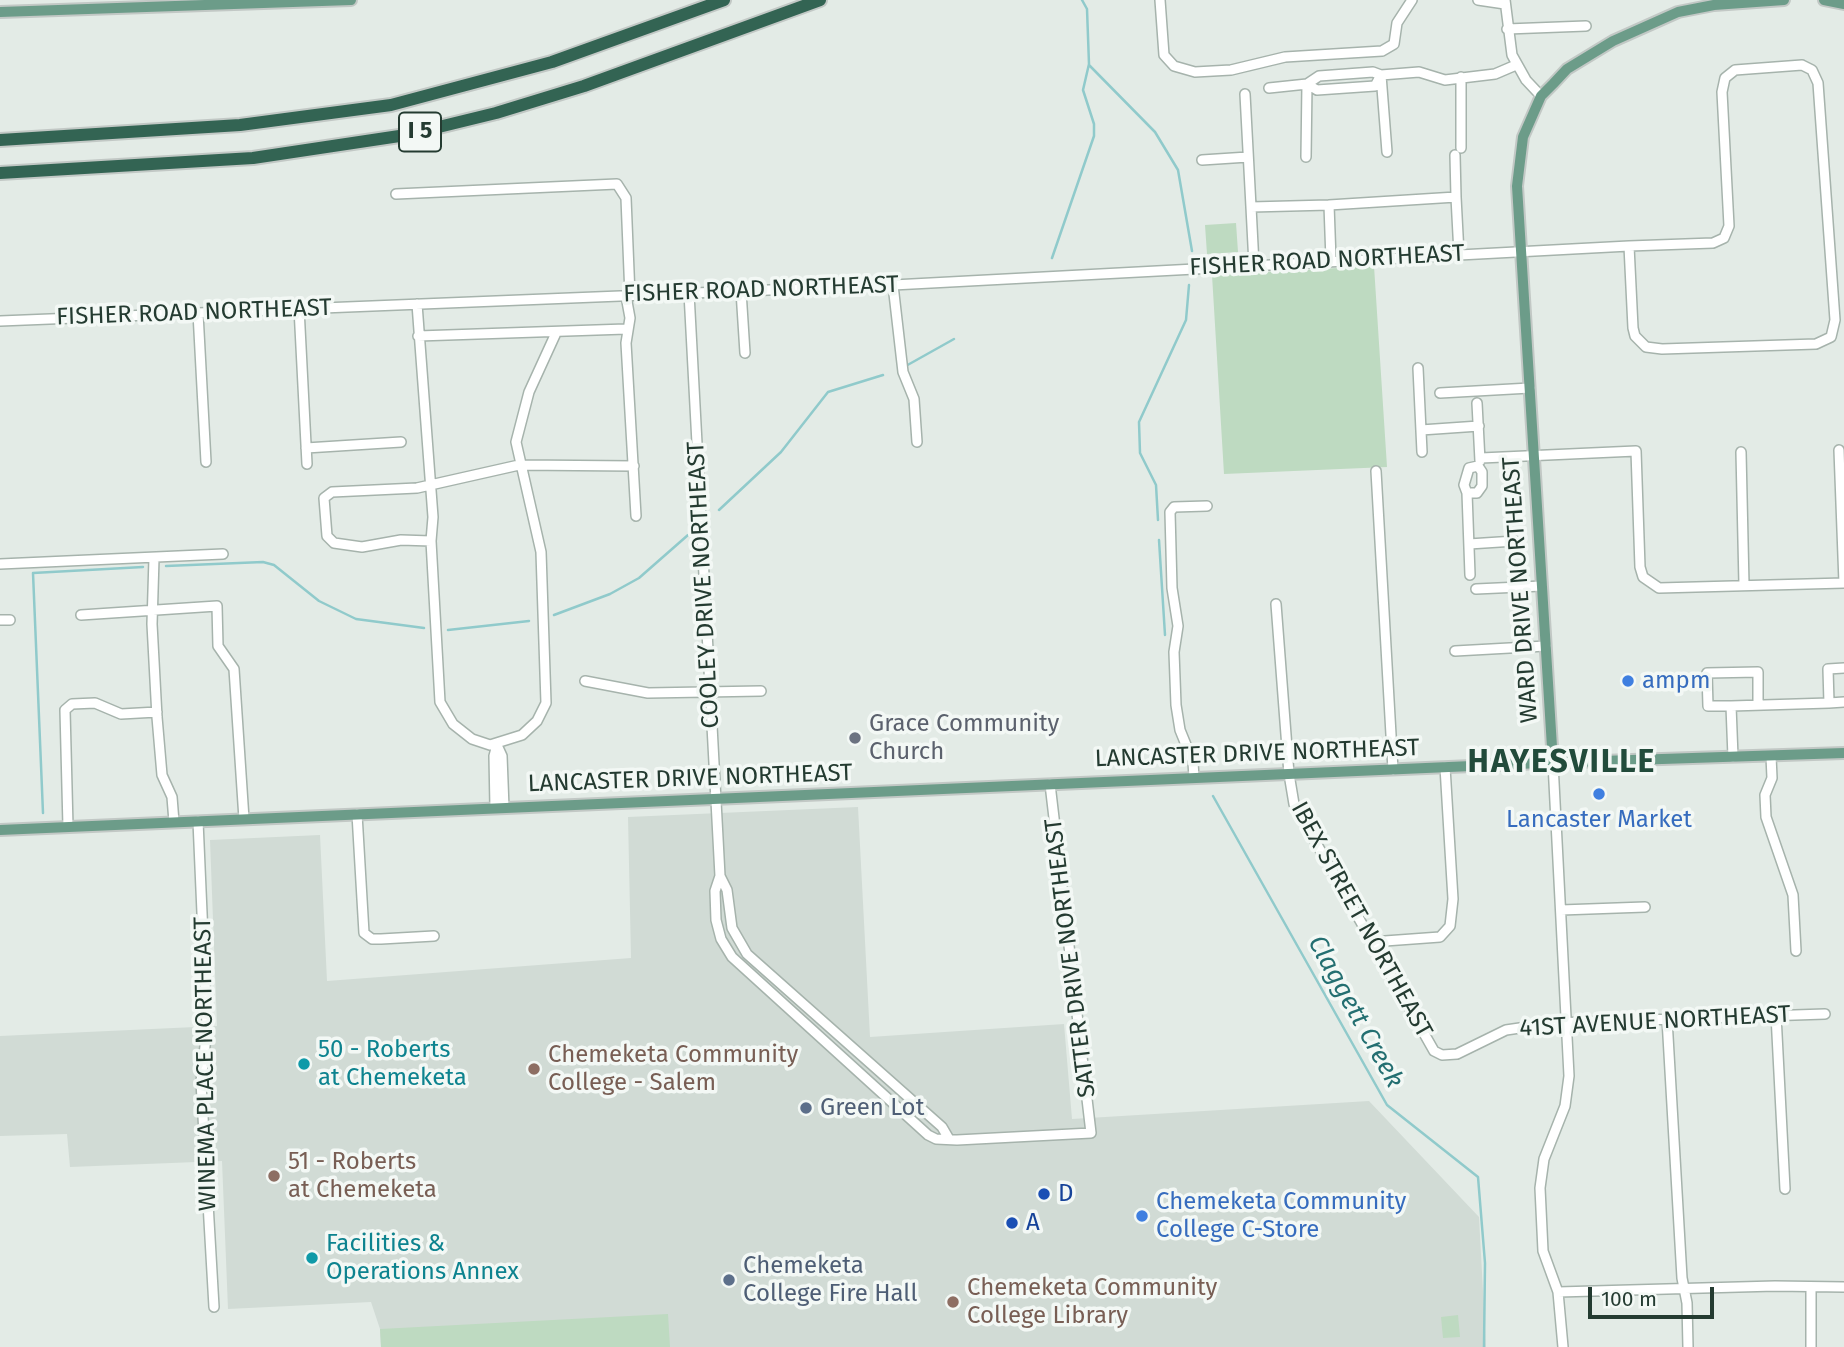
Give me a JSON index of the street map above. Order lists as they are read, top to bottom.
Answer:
{
  "streets": {
    "highway": ["I 5"],
    "main road": ["WARD DRIVE NORTHEAST", "LANCASTER DRIVE NORTHEAST"],
    "street": [
      "FISHER ROAD NORTHEAST",
      "COOLEY DRIVE NORTHEAST",
      "IBEX STREET NORTHEAST",
      "SATTER DRIVE NORTHEAST",
      "41ST AVENUE NORTHEAST",
      "WINEMA PLACE NORTHEAST"
    ]
  },
  "crossings": [
    ["FISHER ROAD NORTHEAST", "COOLEY DRIVE NORTHEAST"],
    ["FISHER ROAD NORTHEAST", "WARD DRIVE NORTHEAST"],
    ["COOLEY DRIVE NORTHEAST", "LANCASTER DRIVE NORTHEAST"],
    ["COOLEY DRIVE NORTHEAST", "SATTER DRIVE NORTHEAST"],
    ["WARD DRIVE NORTHEAST", "LANCASTER DRIVE NORTHEAST"],
    ["WARD DRIVE NORTHEAST", "41ST AVENUE NORTHEAST"],
    ["LANCASTER DRIVE NORTHEAST", "IBEX STREET NORTHEAST"],
    ["LANCASTER DRIVE NORTHEAST", "SATTER DRIVE NORTHEAST"],
    ["LANCASTER DRIVE NORTHEAST", "WINEMA PLACE NORTHEAST"],
    ["IBEX STREET NORTHEAST", "41ST AVENUE NORTHEAST"]
  ],
  "districts": ["HAYESVILLE"],
  "water": ["Claggett Creek"],
  "places": [
    "ampm",
    "Grace Community Church",
    "Lancaster Market",
    "50 - Roberts at Chemeketa",
    "Chemeketa Community College - Salem",
    "Green Lot",
    "51 - Roberts at Chemeketa",
    "D",
    "Chemeketa Community College C-Store",
    "A",
    "Facilities & Operations Annex",
    "Chemeketa College Fire Hall",
    "Chemeketa Community College Library"
  ],
  "scale_bar": "100 m"
}
